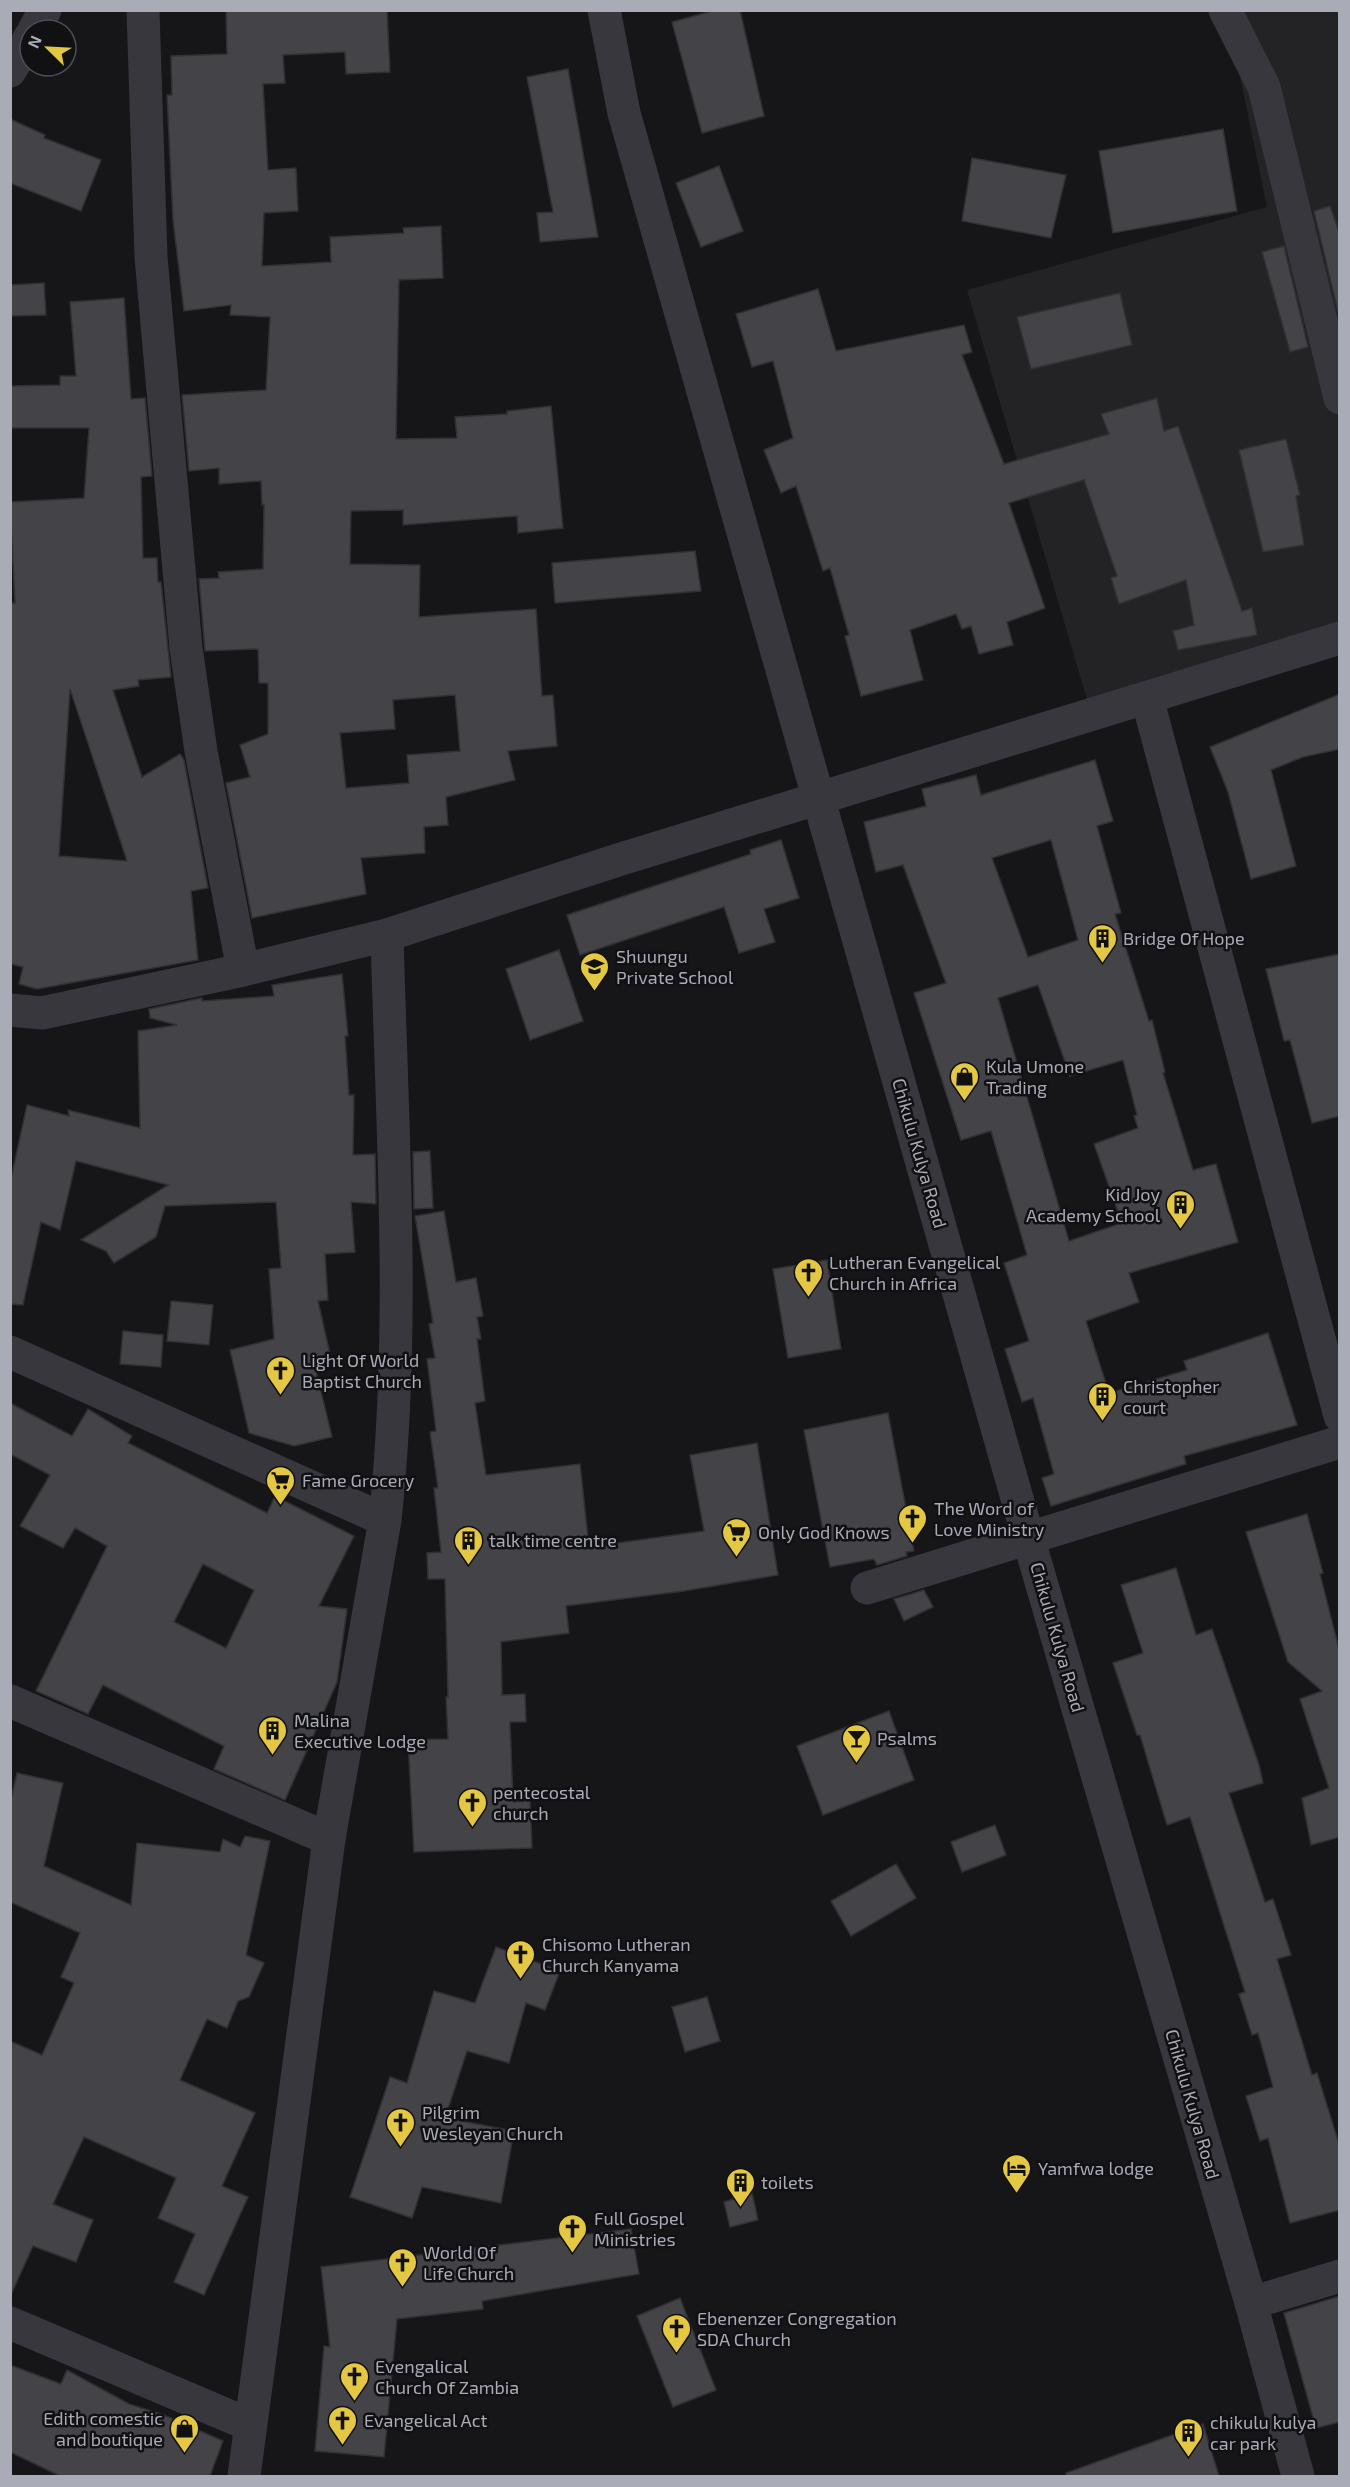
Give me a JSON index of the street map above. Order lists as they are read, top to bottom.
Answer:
{
  "streets": {
    "street": ["Chikulu Kulya Road"]
  },
  "places": {
    "building": [
      "Bridge Of Hope",
      "Kid Joy Academy School",
      "Christopher court",
      "talk time centre",
      "Malina Executive Lodge",
      "toilets",
      "chikulu kulya car park"
    ],
    "school or university": ["Shuungu Private School"],
    "shop": ["Kula Umone Trading", "Edith comestic and boutique"],
    "church": [
      "Lutheran Evangelical Church in Africa",
      "Light Of World Baptist Church",
      "The Word of Love Ministry",
      "pentecostal church",
      "Chisomo Lutheran Church Kanyama",
      "Pilgrim Wesleyan Church",
      "Full Gospel Ministries",
      "World Of Life Church",
      "Ebenenzer Congregation SDA Church",
      "Evengalical Church Of Zambia",
      "Evangelical Act"
    ],
    "supermarket": ["Fame Grocery", "Only God Knows"],
    "bar": ["Psalms"],
    "hotel": ["Yamfwa lodge"]
  },
  "north": "top left"
}
